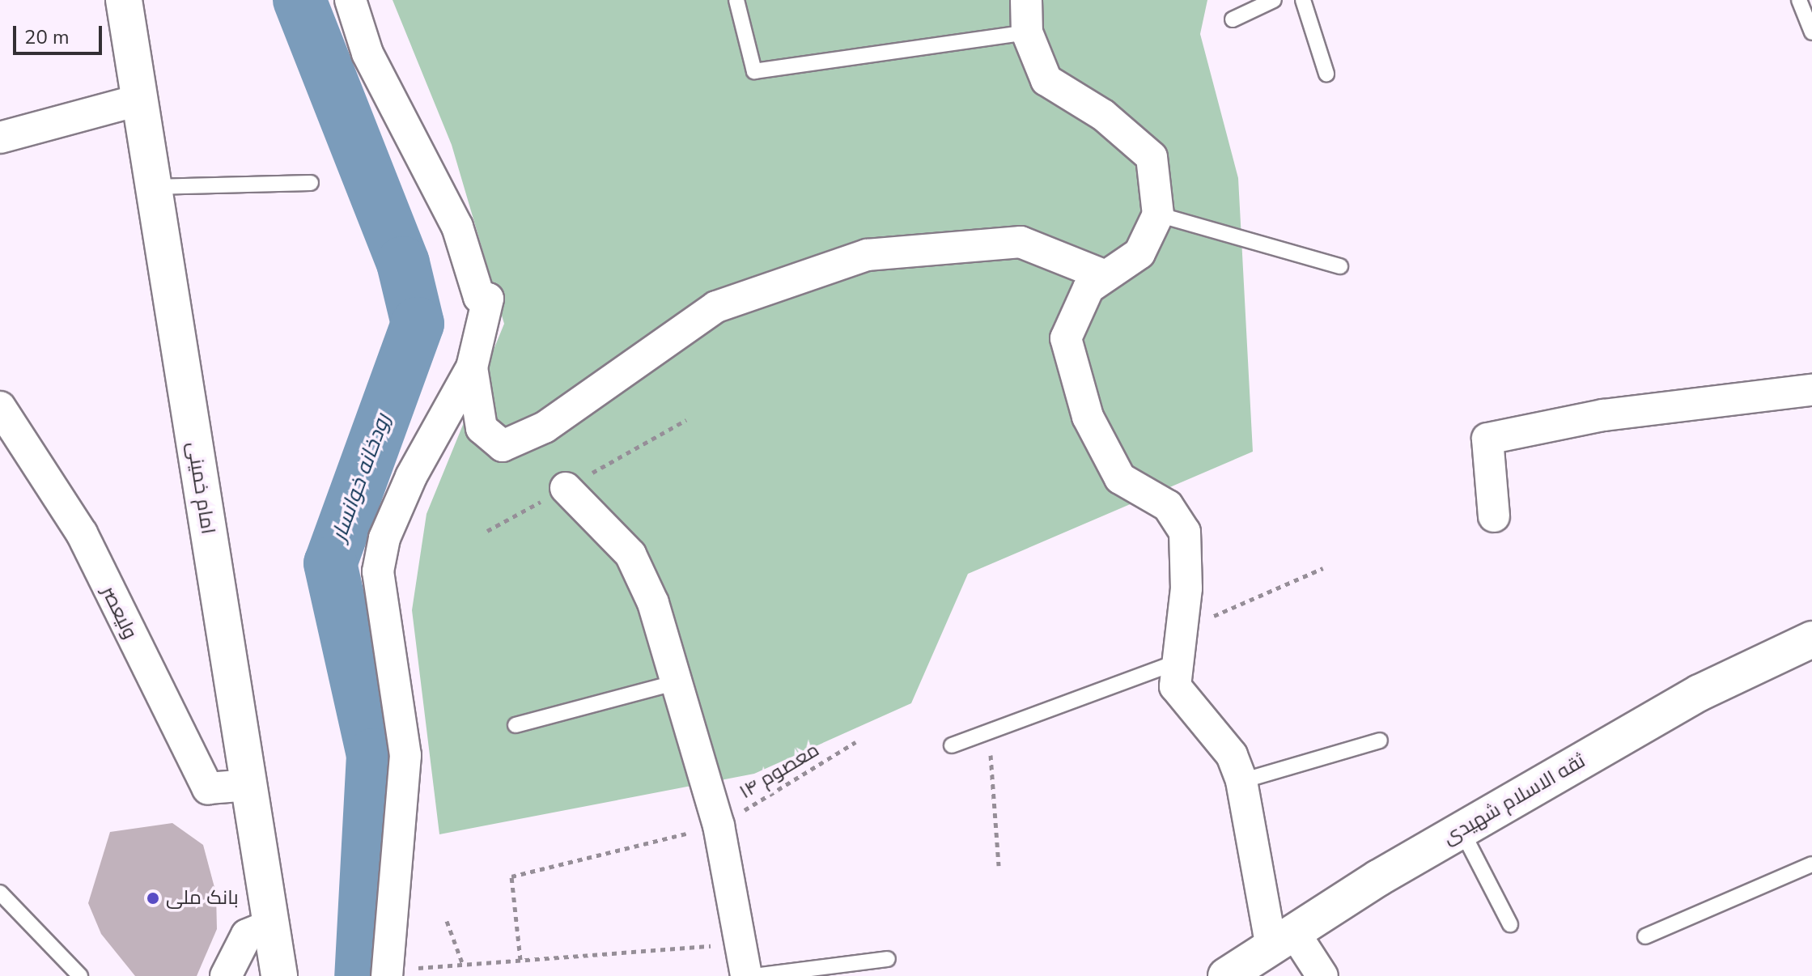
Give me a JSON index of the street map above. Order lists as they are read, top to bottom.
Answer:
{
  "streets": {
    "main road": ["امام خمینی", "ثقه الاسلام شهیدی"],
    "street": ["ولیعصر"],
    "path": ["۱۴ معصوم"]
  },
  "crossings": [
    ["امام خمینی", "ولیعصر"]
  ],
  "water": ["رودخانه خوانسار"],
  "places": ["بانک ملی"],
  "scale_bar": "20 m"
}
